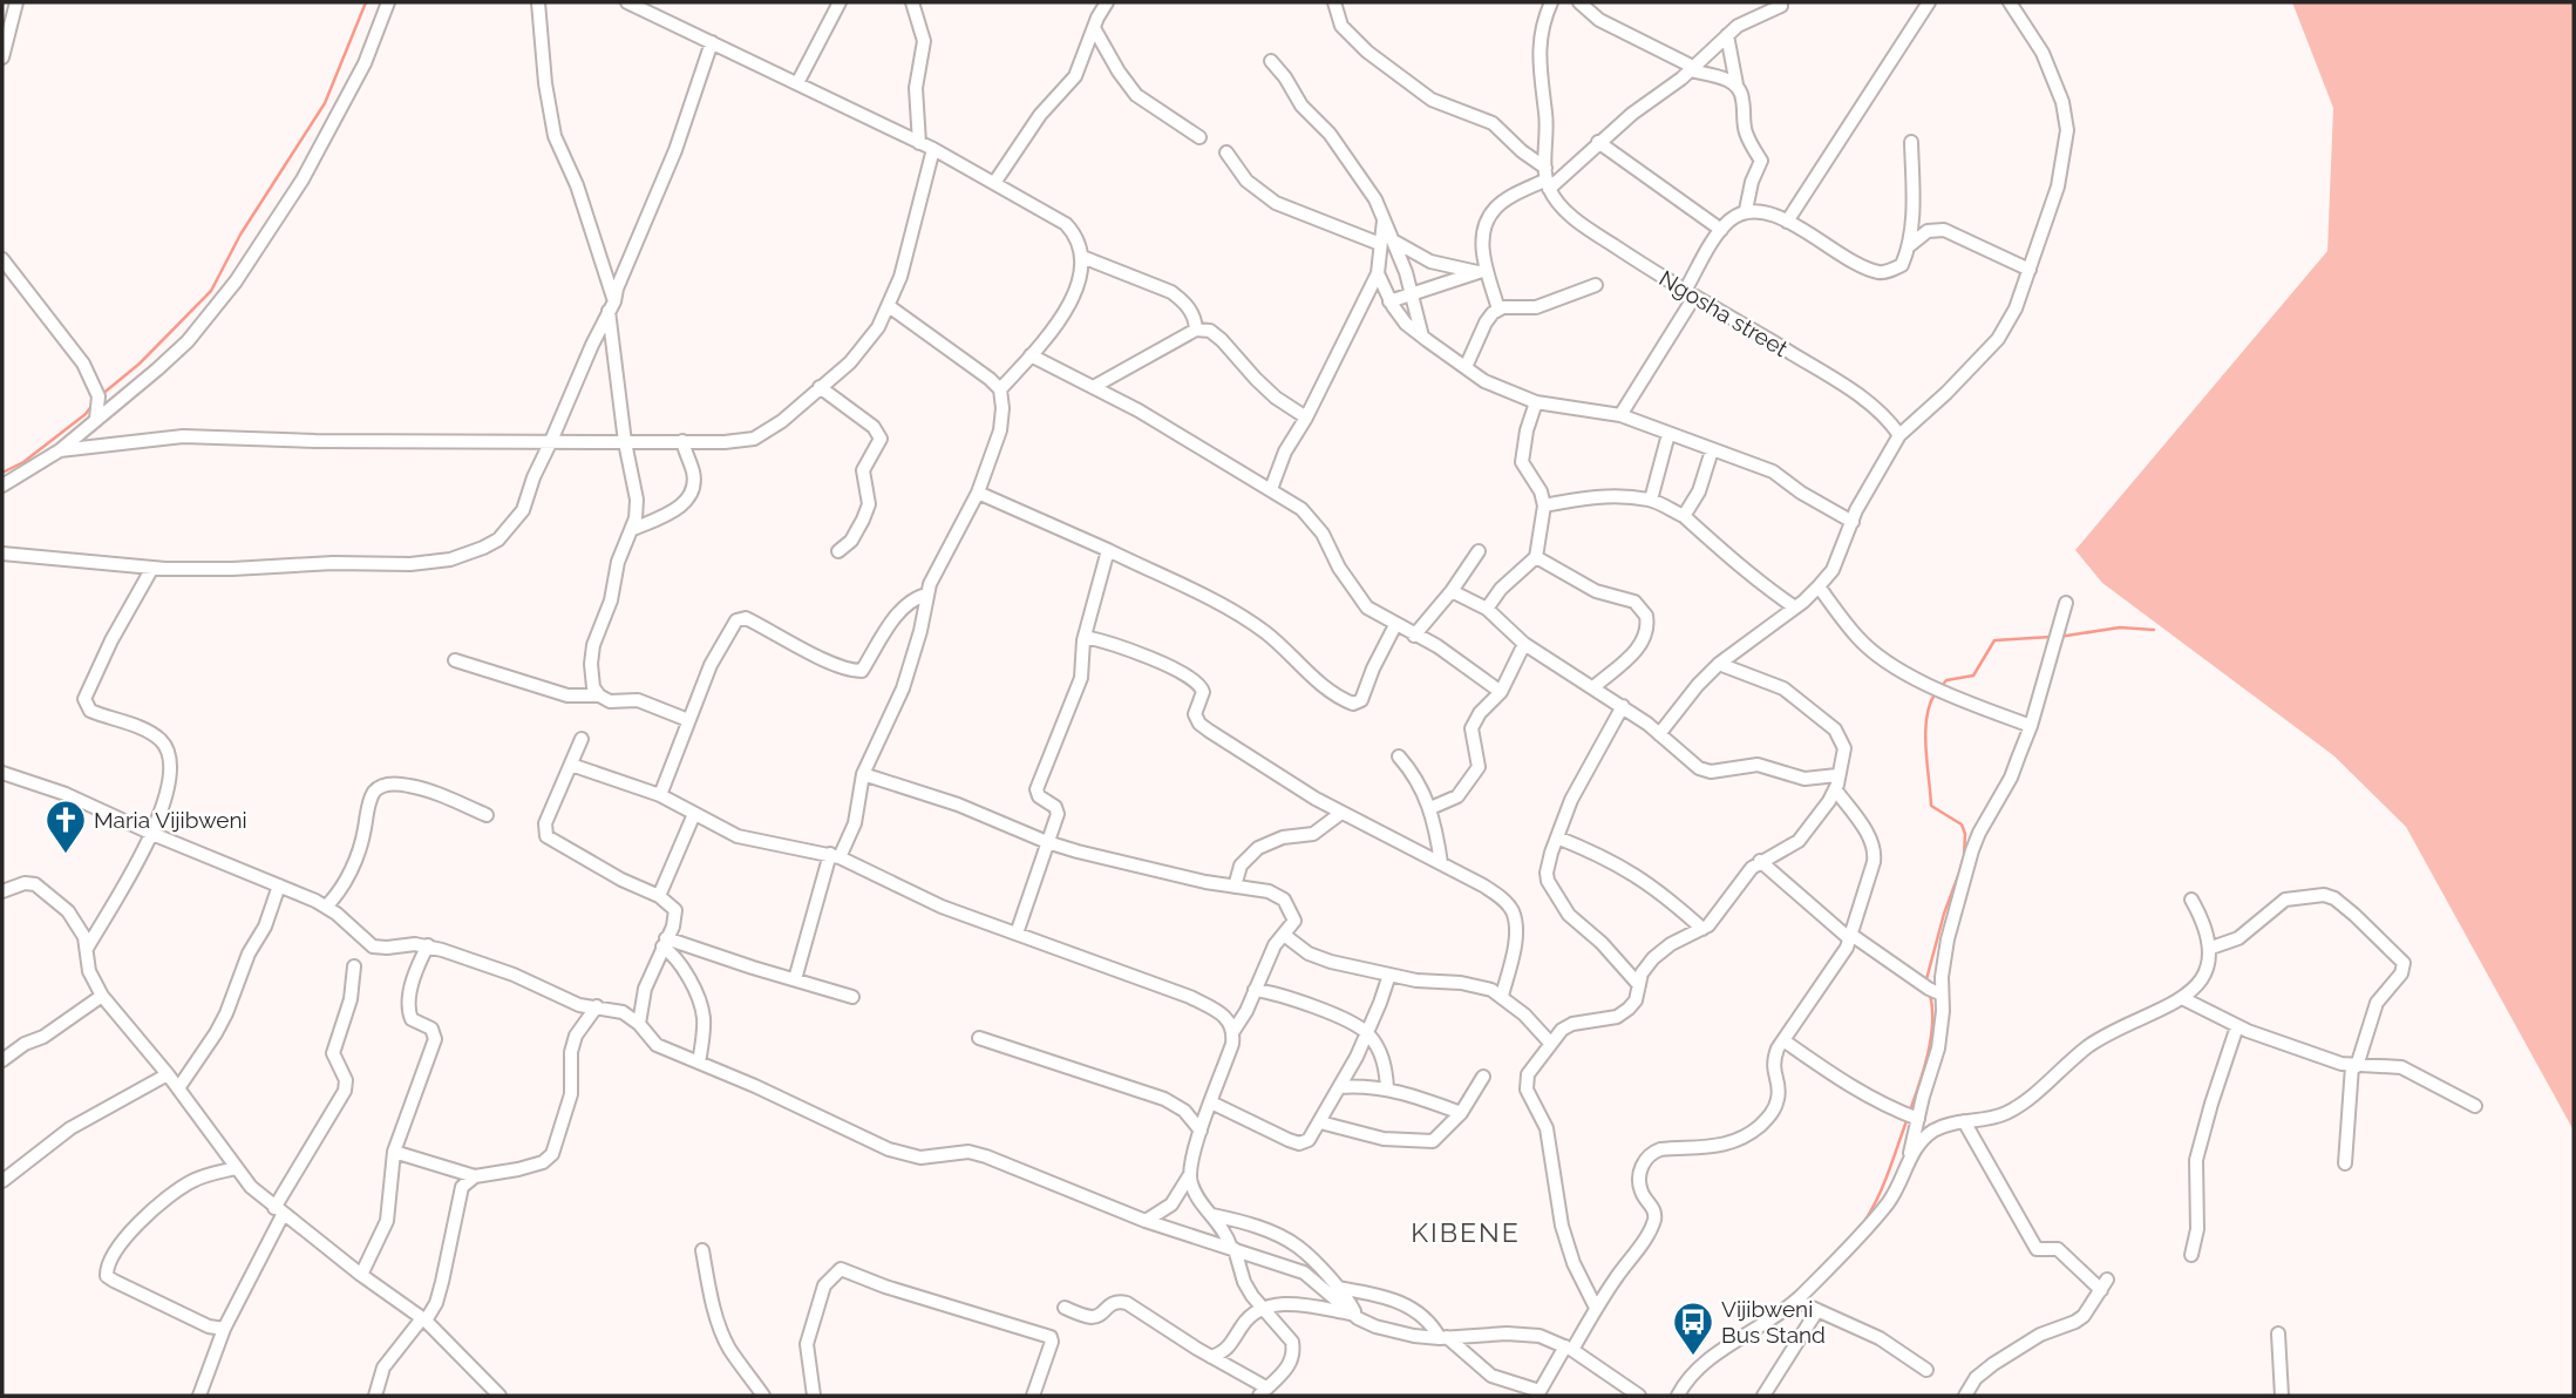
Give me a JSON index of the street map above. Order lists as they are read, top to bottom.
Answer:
{
  "streets": {
    "street": ["Ngosha street"]
  },
  "districts": ["KIBENE"],
  "places": {
    "church": ["Maria Vijibweni"],
    "bus stop": ["Vijibweni Bus Stand"]
  }
}
